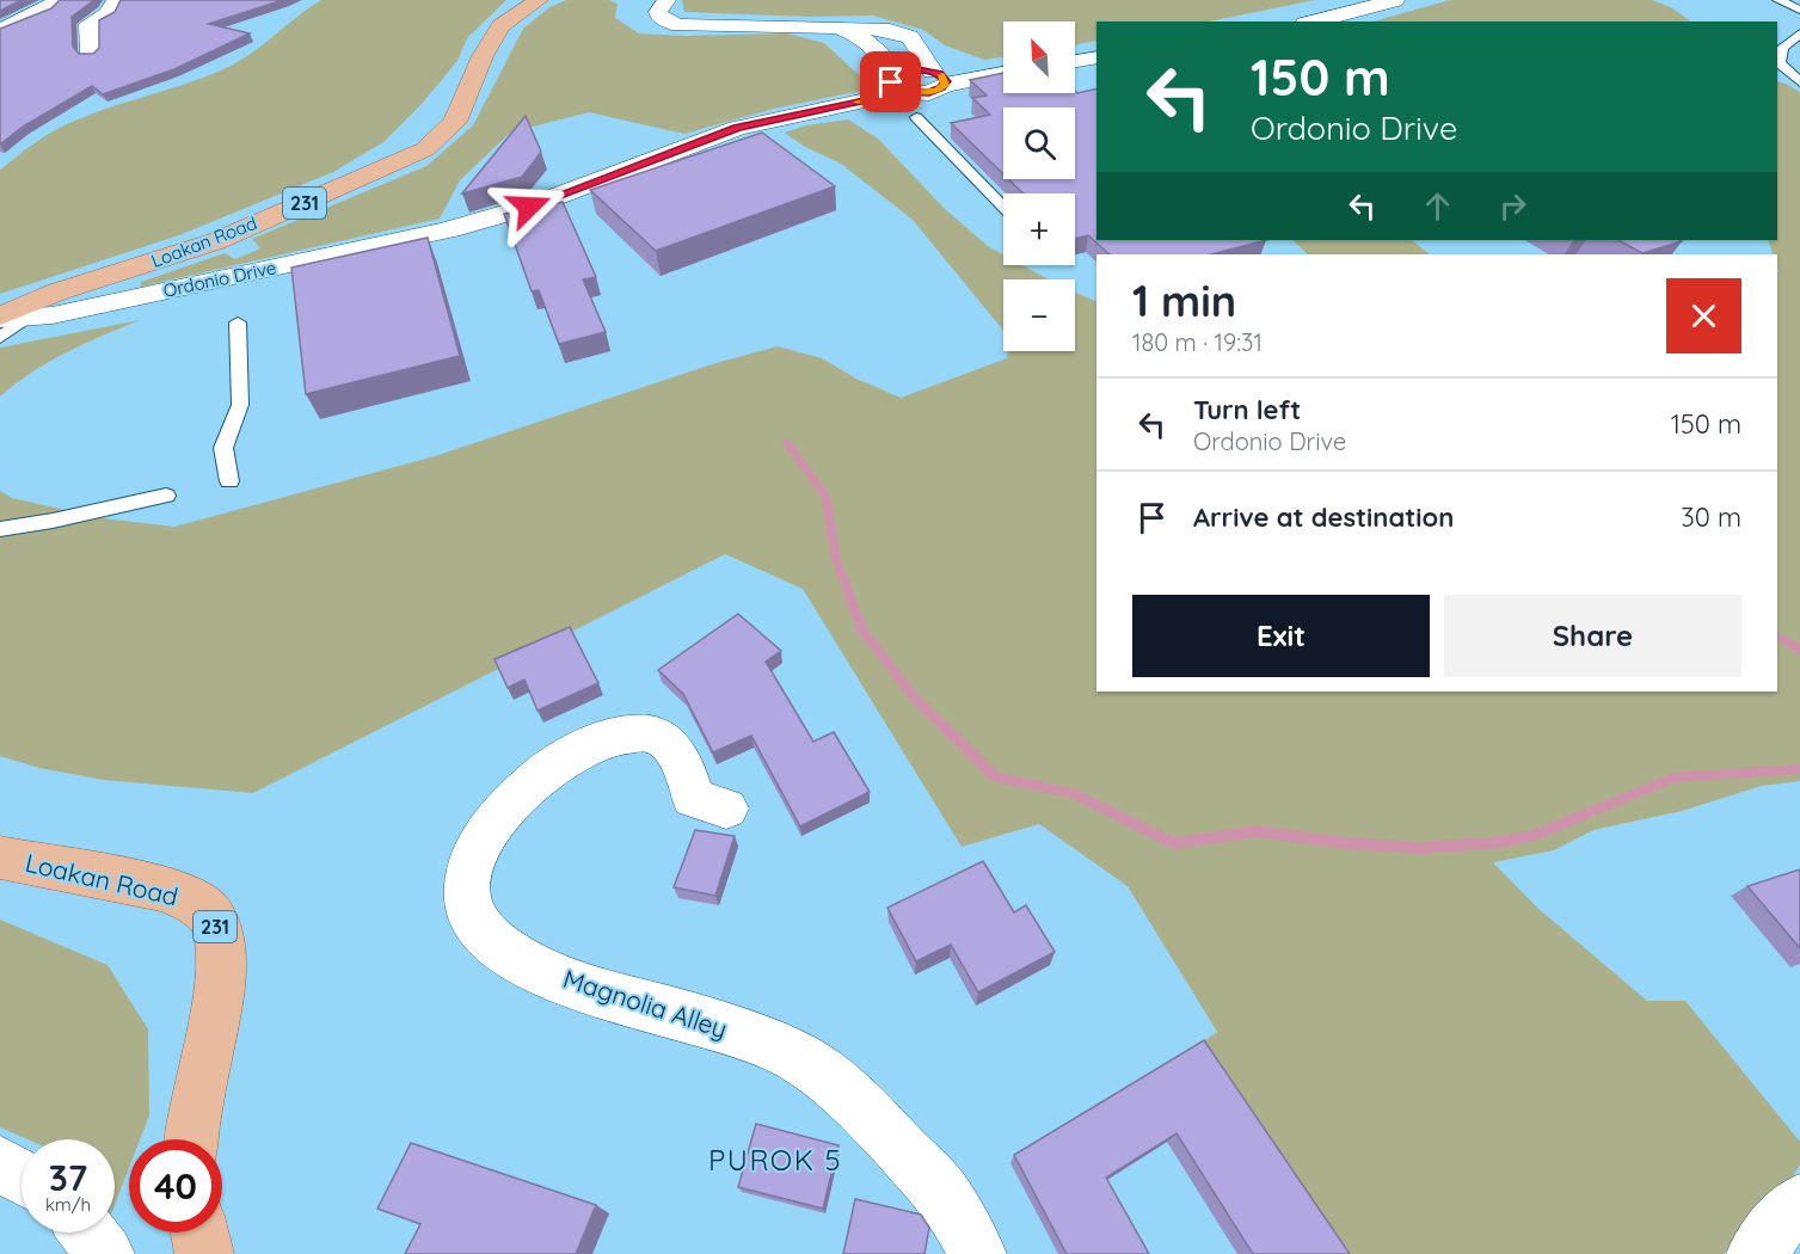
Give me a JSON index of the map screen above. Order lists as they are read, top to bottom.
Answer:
{
  "streets": {
    "main road": ["231", "Loakan Road"],
    "street": ["Ordonio Drive", "Magnolia Alley"]
  },
  "crossings": [
    ["Loakan Road", "Ordonio Drive"]
  ],
  "districts": ["PUROK 5"],
  "north": "top left",
  "page": {
    "map_buttons": ["+", "−"],
    "turn": ["150 m", "Ordonio Drive"],
    "heading": ["1 min", "180 m · 19:31"],
    "list": [
      {
        "name": "Turn left",
        "note": "Ordonio Drive",
        "value": "150 m"
      },
      {
        "name": "Arrive at destination",
        "value": "30 m"
      }
    ],
    "buttons": ["Exit", "Share"],
    "speed": "37 km/h",
    "limit": "40"
  }
}
